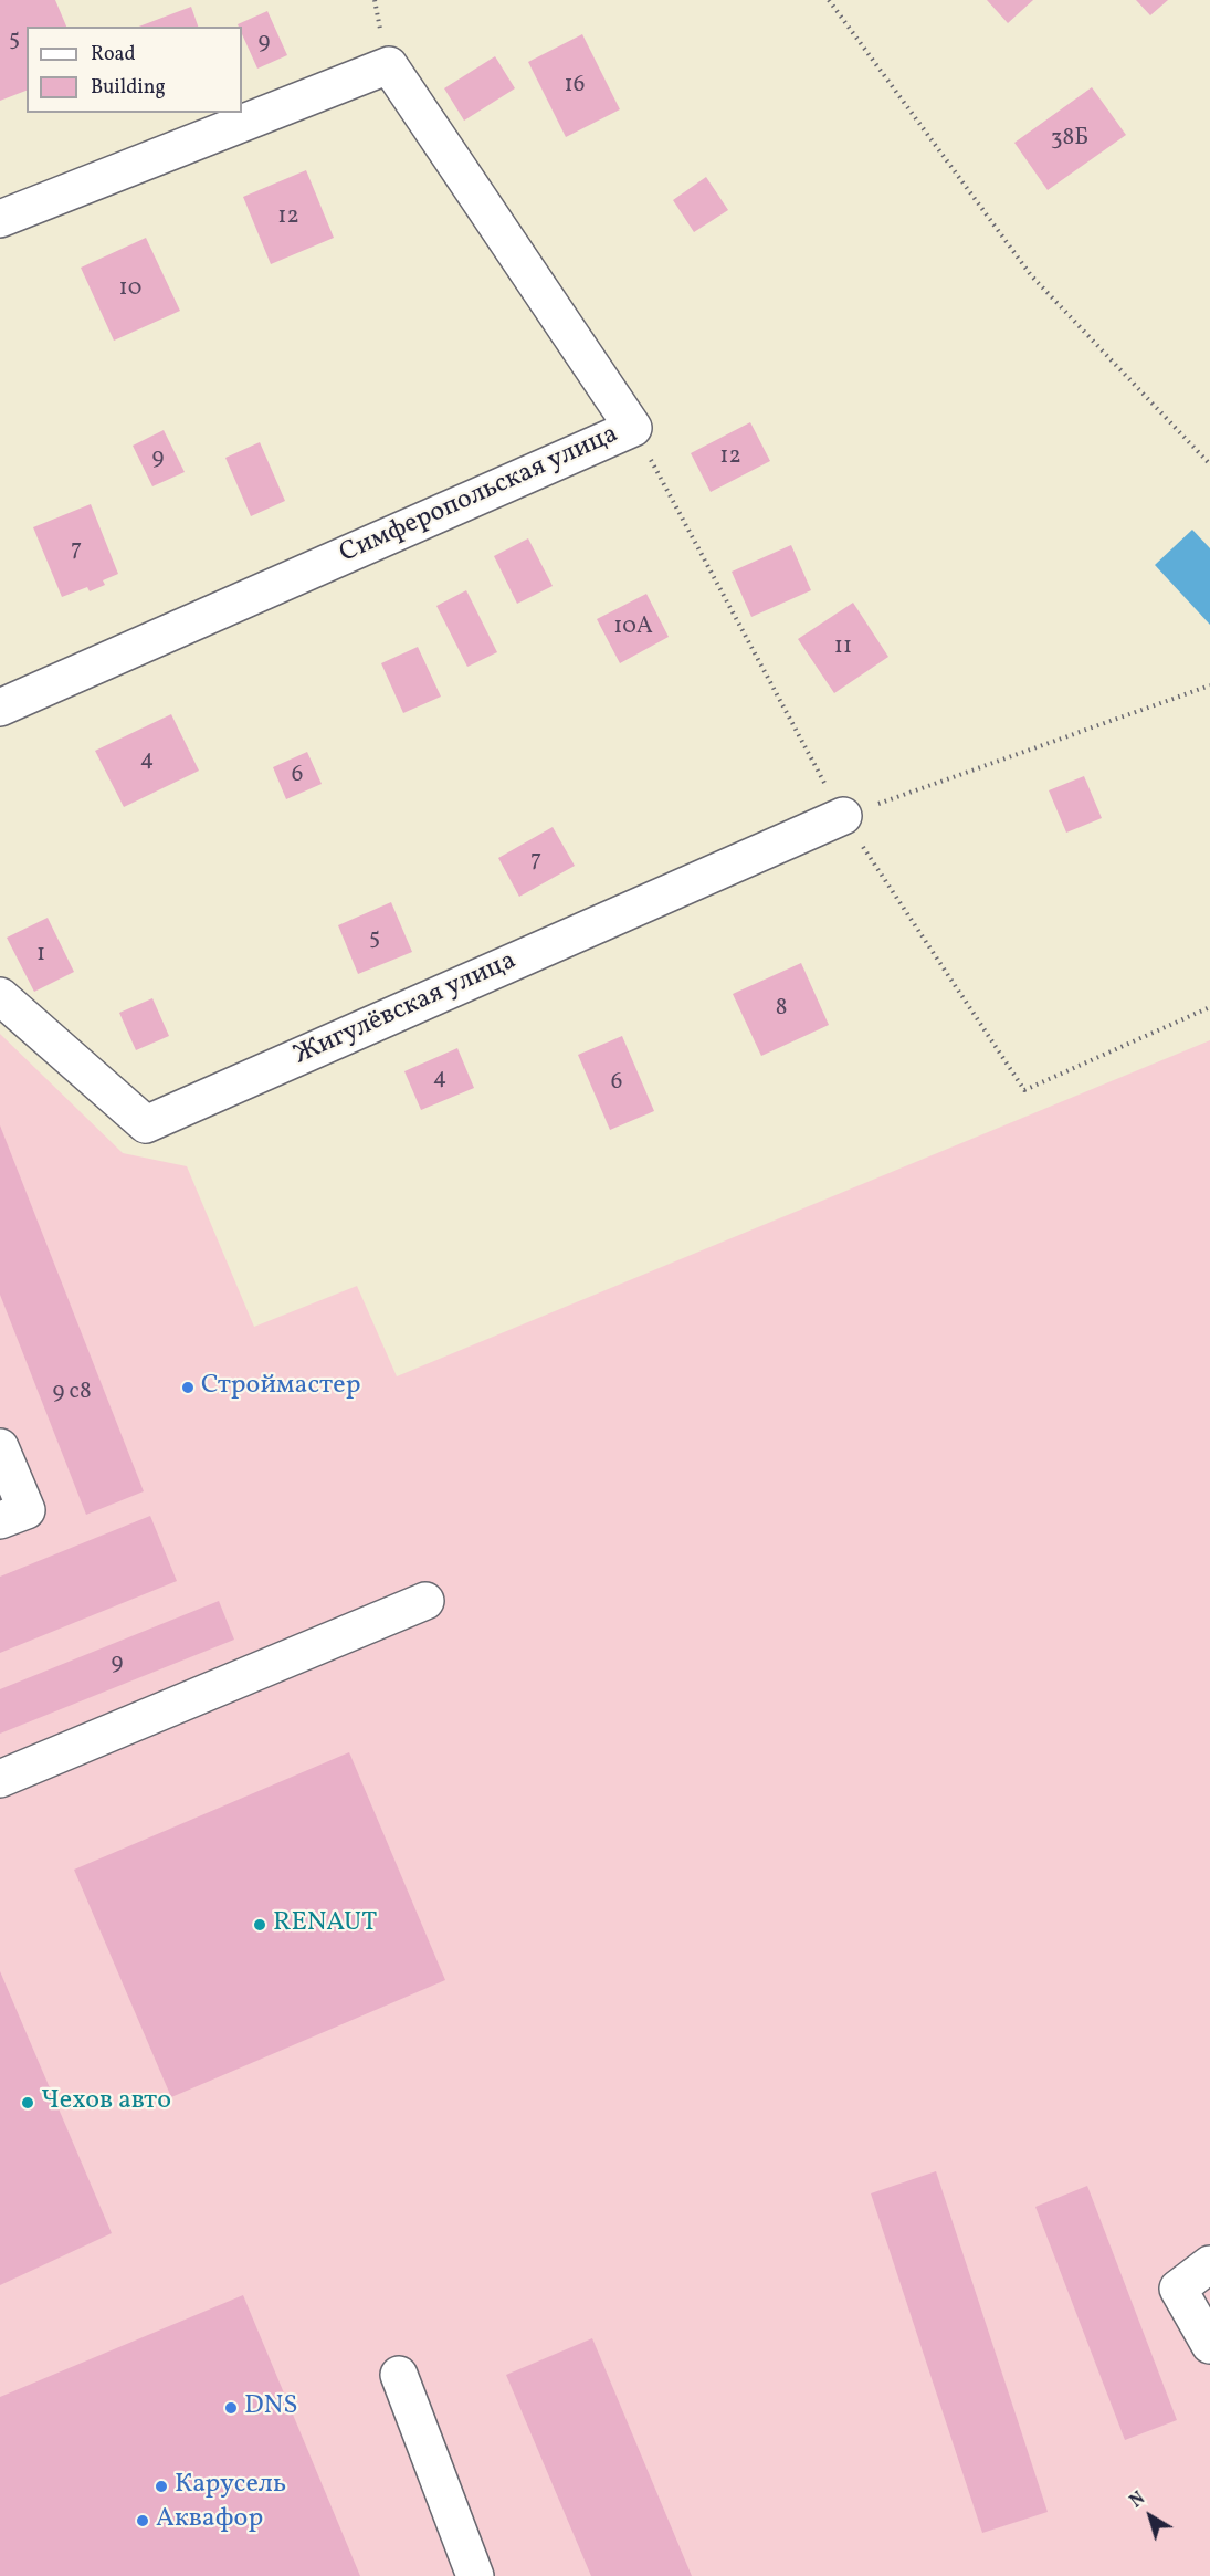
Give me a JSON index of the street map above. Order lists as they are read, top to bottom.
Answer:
{
  "streets": {
    "street": ["Симферопольская улица", "Жигулёвская улица"]
  },
  "places": [
    "Строймастер",
    "RENAUT",
    "Чехов авто",
    "DNS",
    "Карусель",
    "Аквафор"
  ],
  "house_numbers": [
    "5",
    "9",
    "16",
    "38Б",
    "12",
    "10",
    "12",
    "9",
    "7",
    "10А",
    "11",
    "4",
    "6",
    "7",
    "5",
    "1",
    "8",
    "4",
    "6",
    "9 с8",
    "9"
  ],
  "legend": ["Road", "Building"],
  "north": "top left"
}
